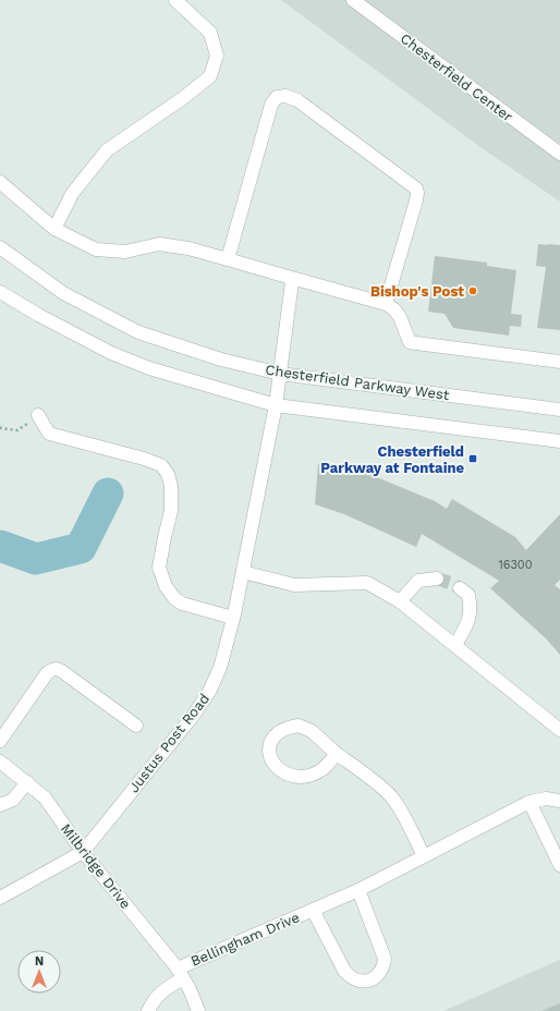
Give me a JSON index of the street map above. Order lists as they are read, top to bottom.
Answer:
{
  "streets": {
    "street": [
      "Chesterfield Center",
      "Chesterfield Parkway West",
      "Justus Post Road",
      "Milbridge Drive",
      "Bellingham Drive"
    ]
  },
  "crossings": [
    ["Chesterfield Parkway West", "Justus Post Road"],
    ["Justus Post Road", "Milbridge Drive"],
    ["Milbridge Drive", "Bellingham Drive"]
  ],
  "places": {
    "other": ["Bishop's Post"],
    "transit": ["Chesterfield Parkway at Fontaine"]
  },
  "house_numbers": ["16300"],
  "north": "top"
}
